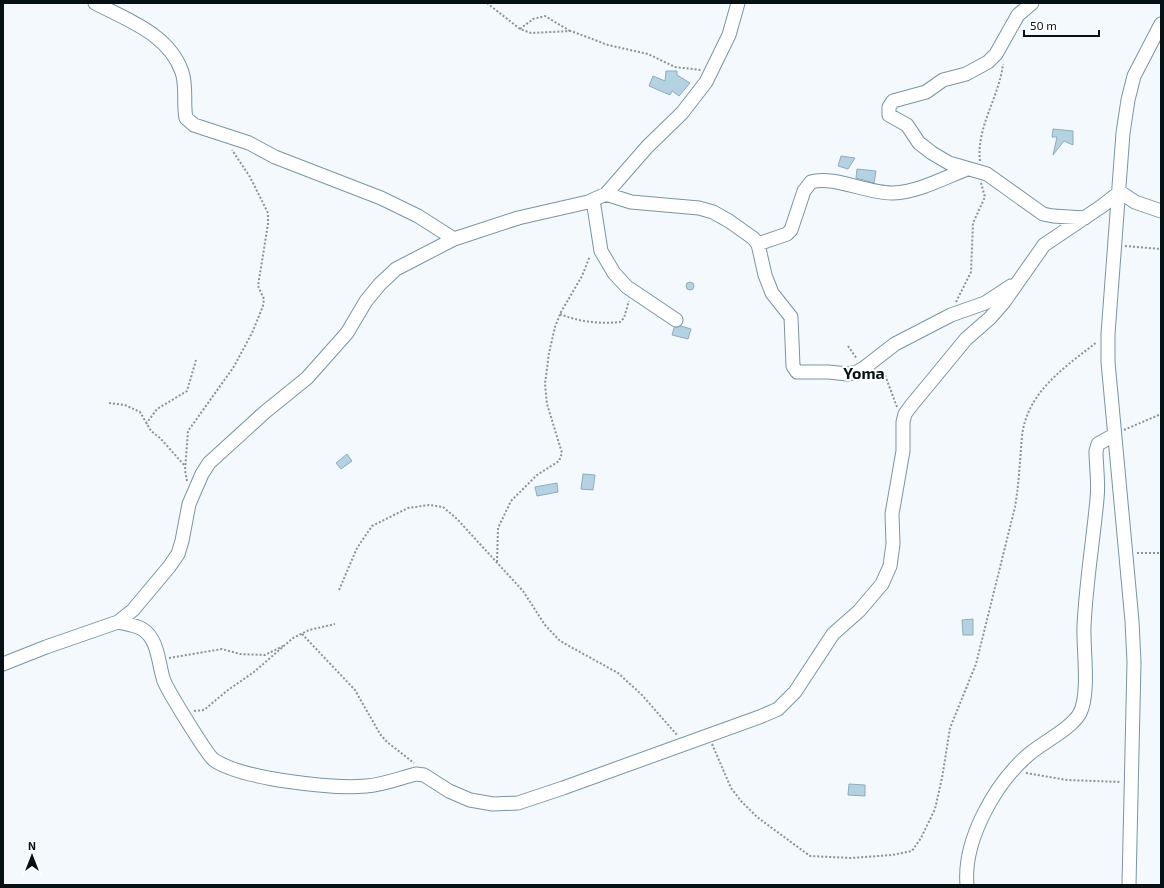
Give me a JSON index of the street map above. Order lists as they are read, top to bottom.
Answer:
{
  "districts": ["Yoma"],
  "scale_bar": "50 m",
  "north": "top"
}
